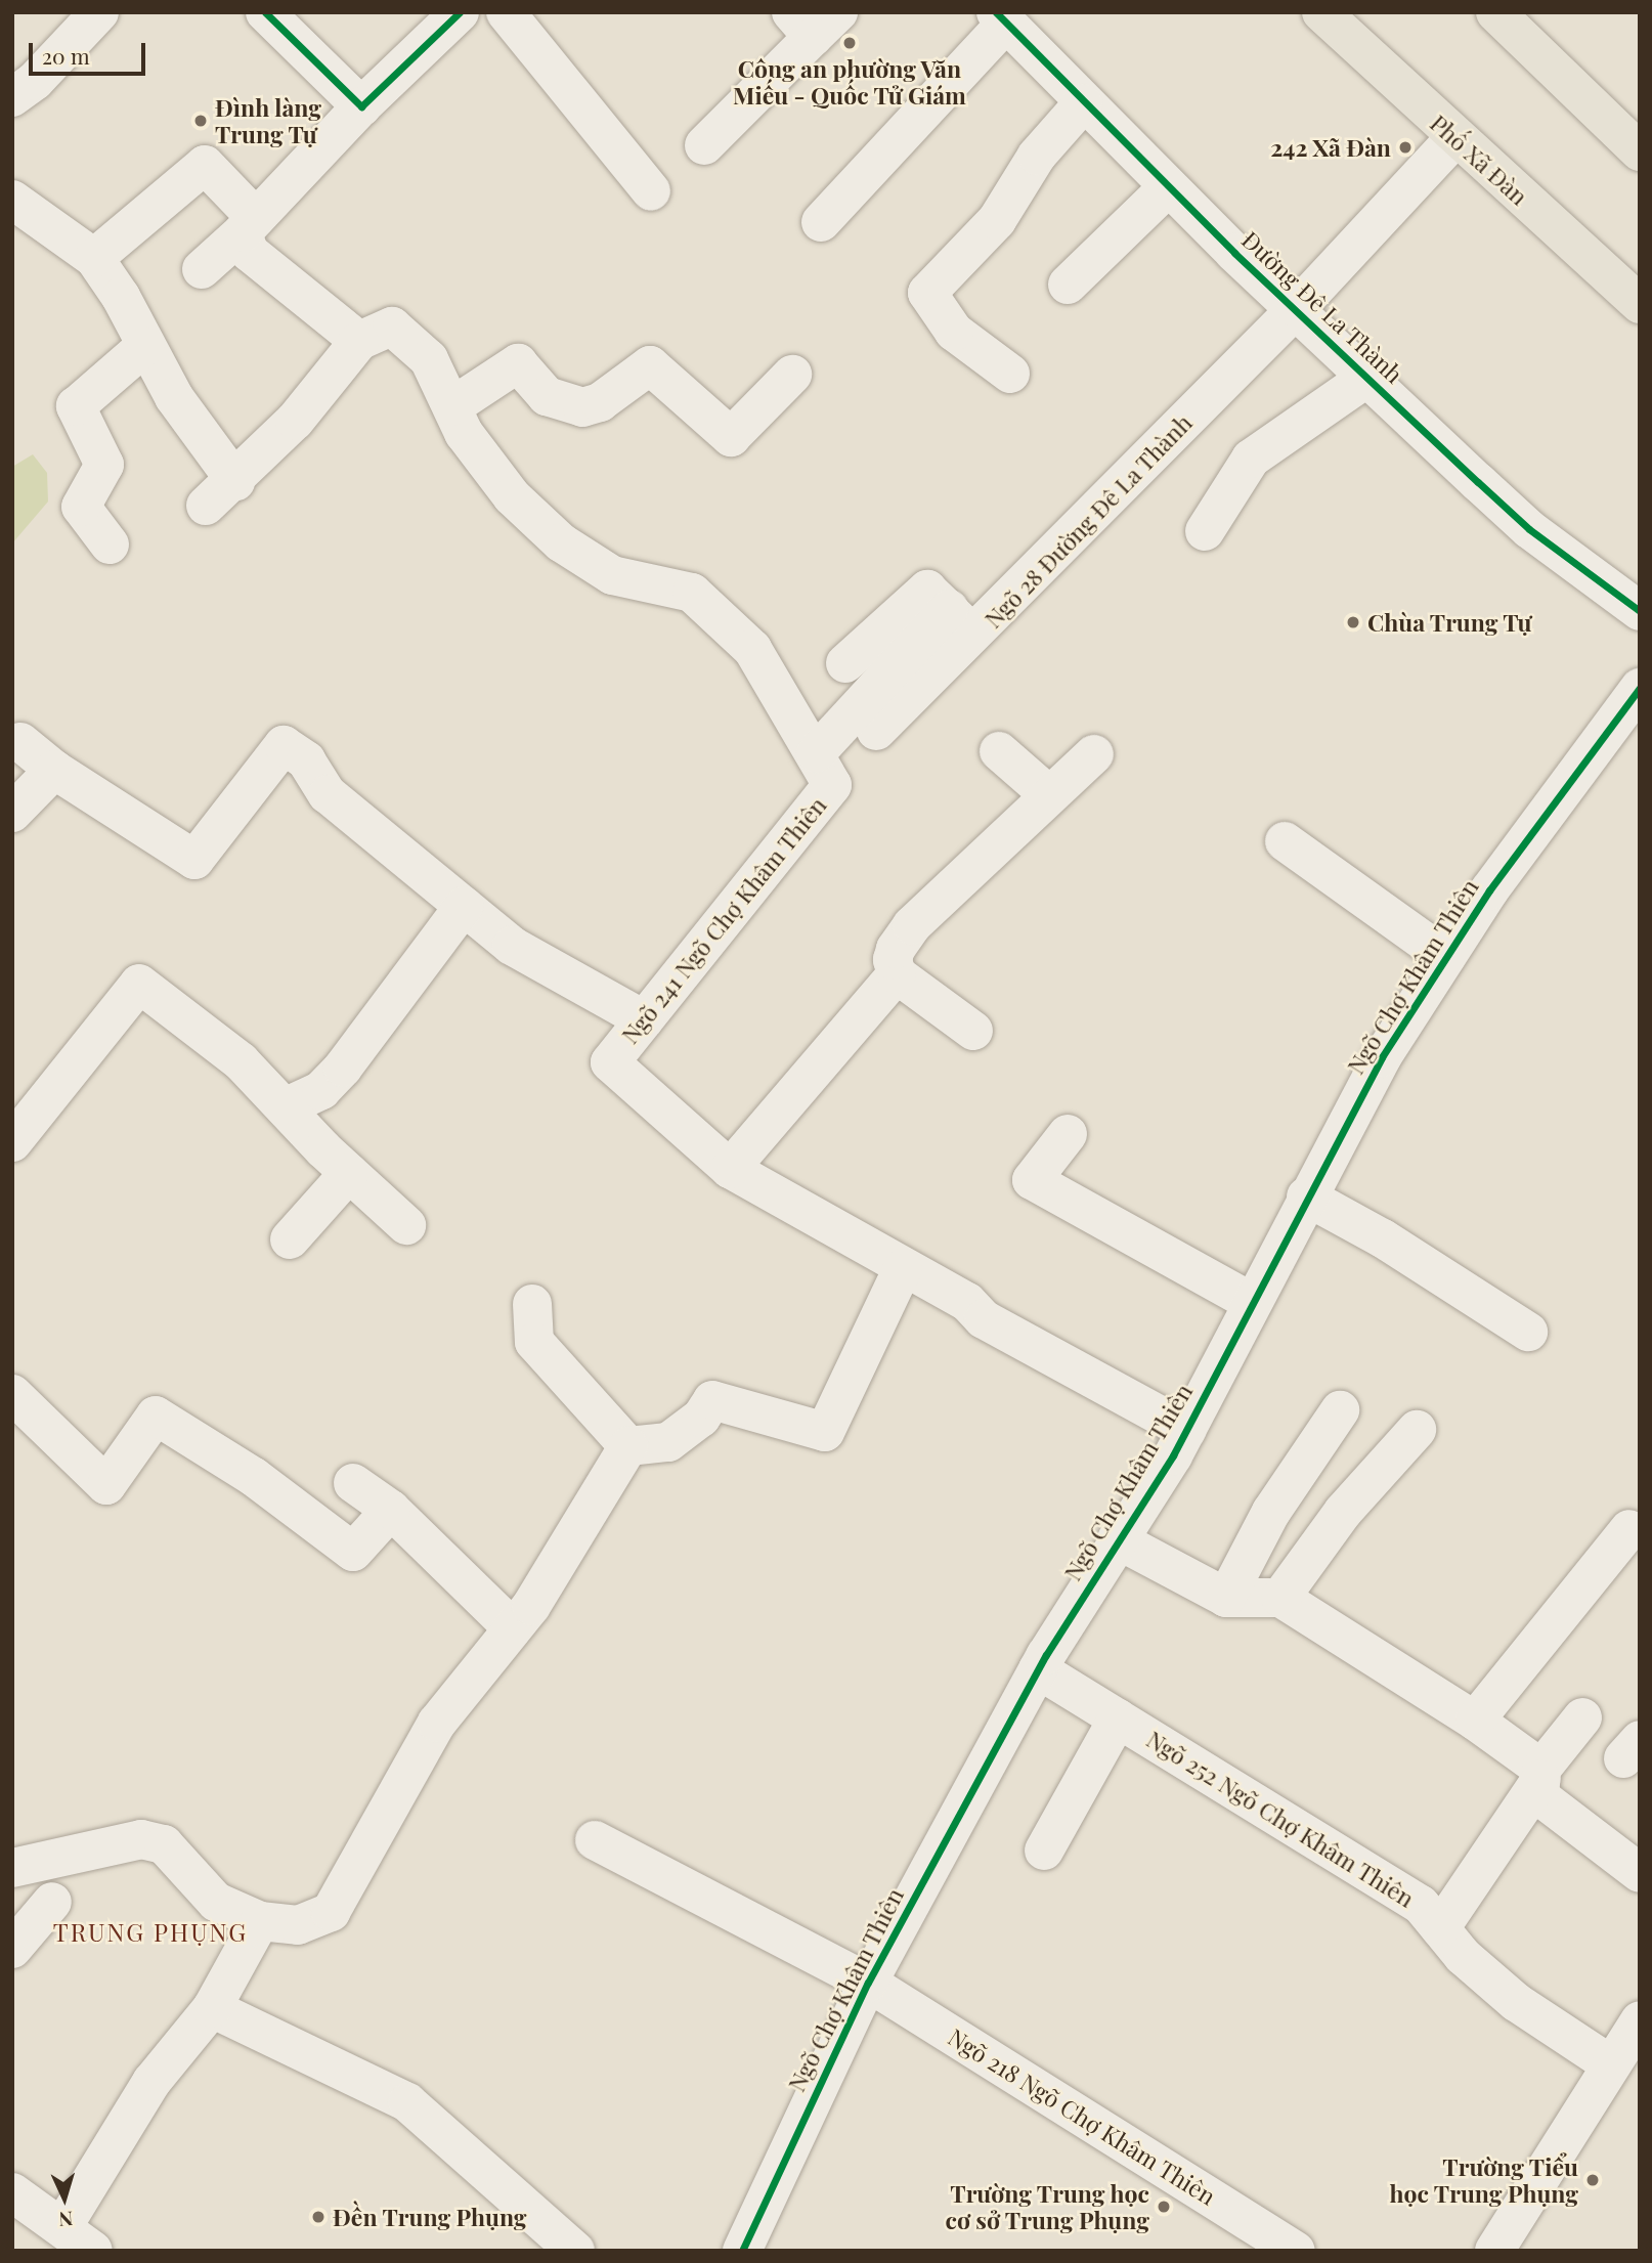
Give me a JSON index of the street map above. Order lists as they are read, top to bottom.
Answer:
{
  "streets": {
    "main road": ["Phố Xã Đàn"],
    "street": [
      "Đường Đê La Thành",
      "Ngõ 28 Đường Đê La Thành",
      "Ngõ 241 Ngõ Chợ Khâm Thiên",
      "Ngõ Chợ Khâm Thiên",
      "Ngõ 252 Ngõ Chợ Khâm Thiên",
      "Ngõ 218 Ngõ Chợ Khâm Thiên"
    ]
  },
  "crossings": [
    ["Phố Xã Đàn", "Ngõ 28 Đường Đê La Thành"],
    ["Đường Đê La Thành", "Ngõ 28 Đường Đê La Thành"],
    ["Ngõ 241 Ngõ Chợ Khâm Thiên", "Ngõ Chợ Khâm Thiên"],
    ["Ngõ Chợ Khâm Thiên", "Ngõ 252 Ngõ Chợ Khâm Thiên"],
    ["Ngõ Chợ Khâm Thiên", "Ngõ 218 Ngõ Chợ Khâm Thiên"]
  ],
  "districts": ["TRUNG PHỤNG"],
  "places": [
    "Công an phường Văn Miếu - Quốc Tử Giám",
    "Đình làng Trung Tự",
    "242 Xã Đàn",
    "Chùa Trung Tự",
    "Trường Tiểu học Trung Phụng",
    "Trường Trung học cơ sở Trung Phụng",
    "Đền Trung Phụng"
  ],
  "scale_bar": "20 m",
  "north": "bottom"
}
